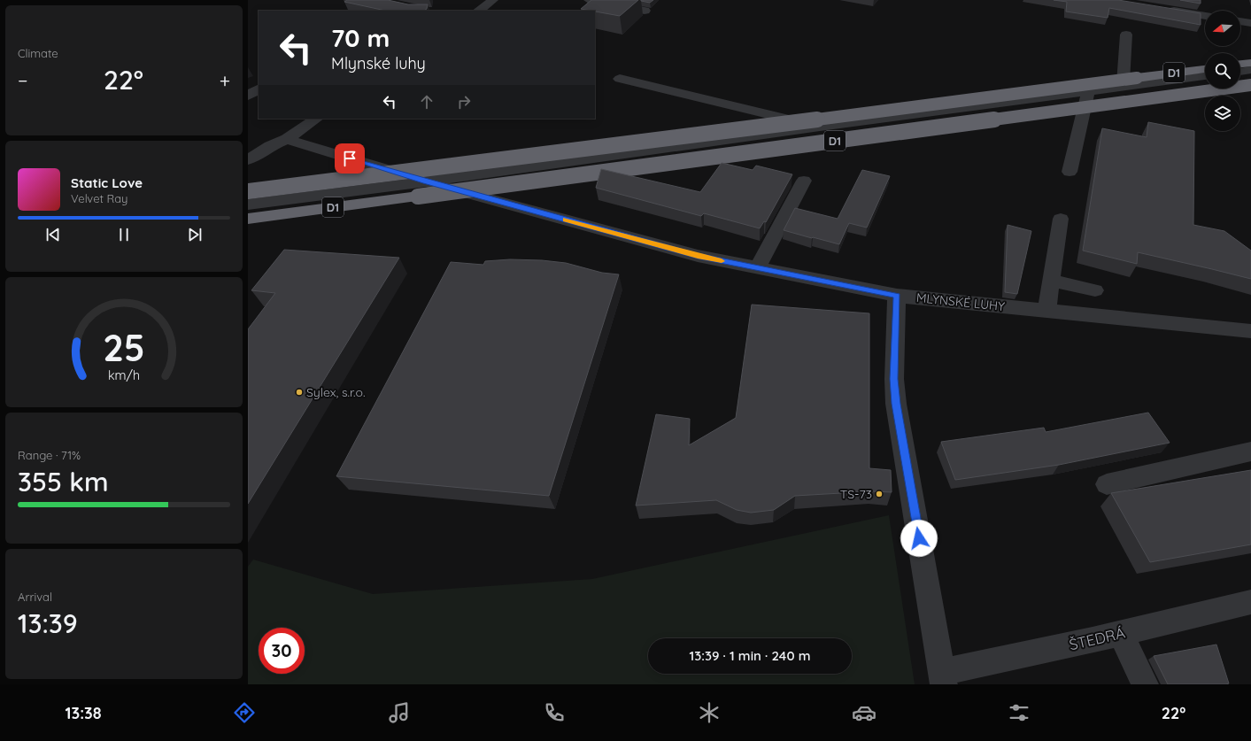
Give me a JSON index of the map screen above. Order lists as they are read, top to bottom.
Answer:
{
  "streets": {
    "highway": ["D1"],
    "street": ["MLYNSKÉ LUHY", "ŠTEDRÁ"]
  },
  "places": ["Sylex, s.r.o.", "TS-73"],
  "north": "left",
  "page": {
    "tile": [
      "Climate",
      ["Range · 71%", "355 km"],
      ["Arrival", "13:39"]
    ],
    "turn": ["70 m", "Mlynské luhy"],
    "heat": ["−", "22°", "+"],
    "song": ["Static Love", "Velvet Ray"],
    "limit": "30",
    "trip": "13:39 · 1 min · 240 m",
    "tabs": ["13:38", "22°"],
    "gauge": ["25", "km/h"]
  }
}
